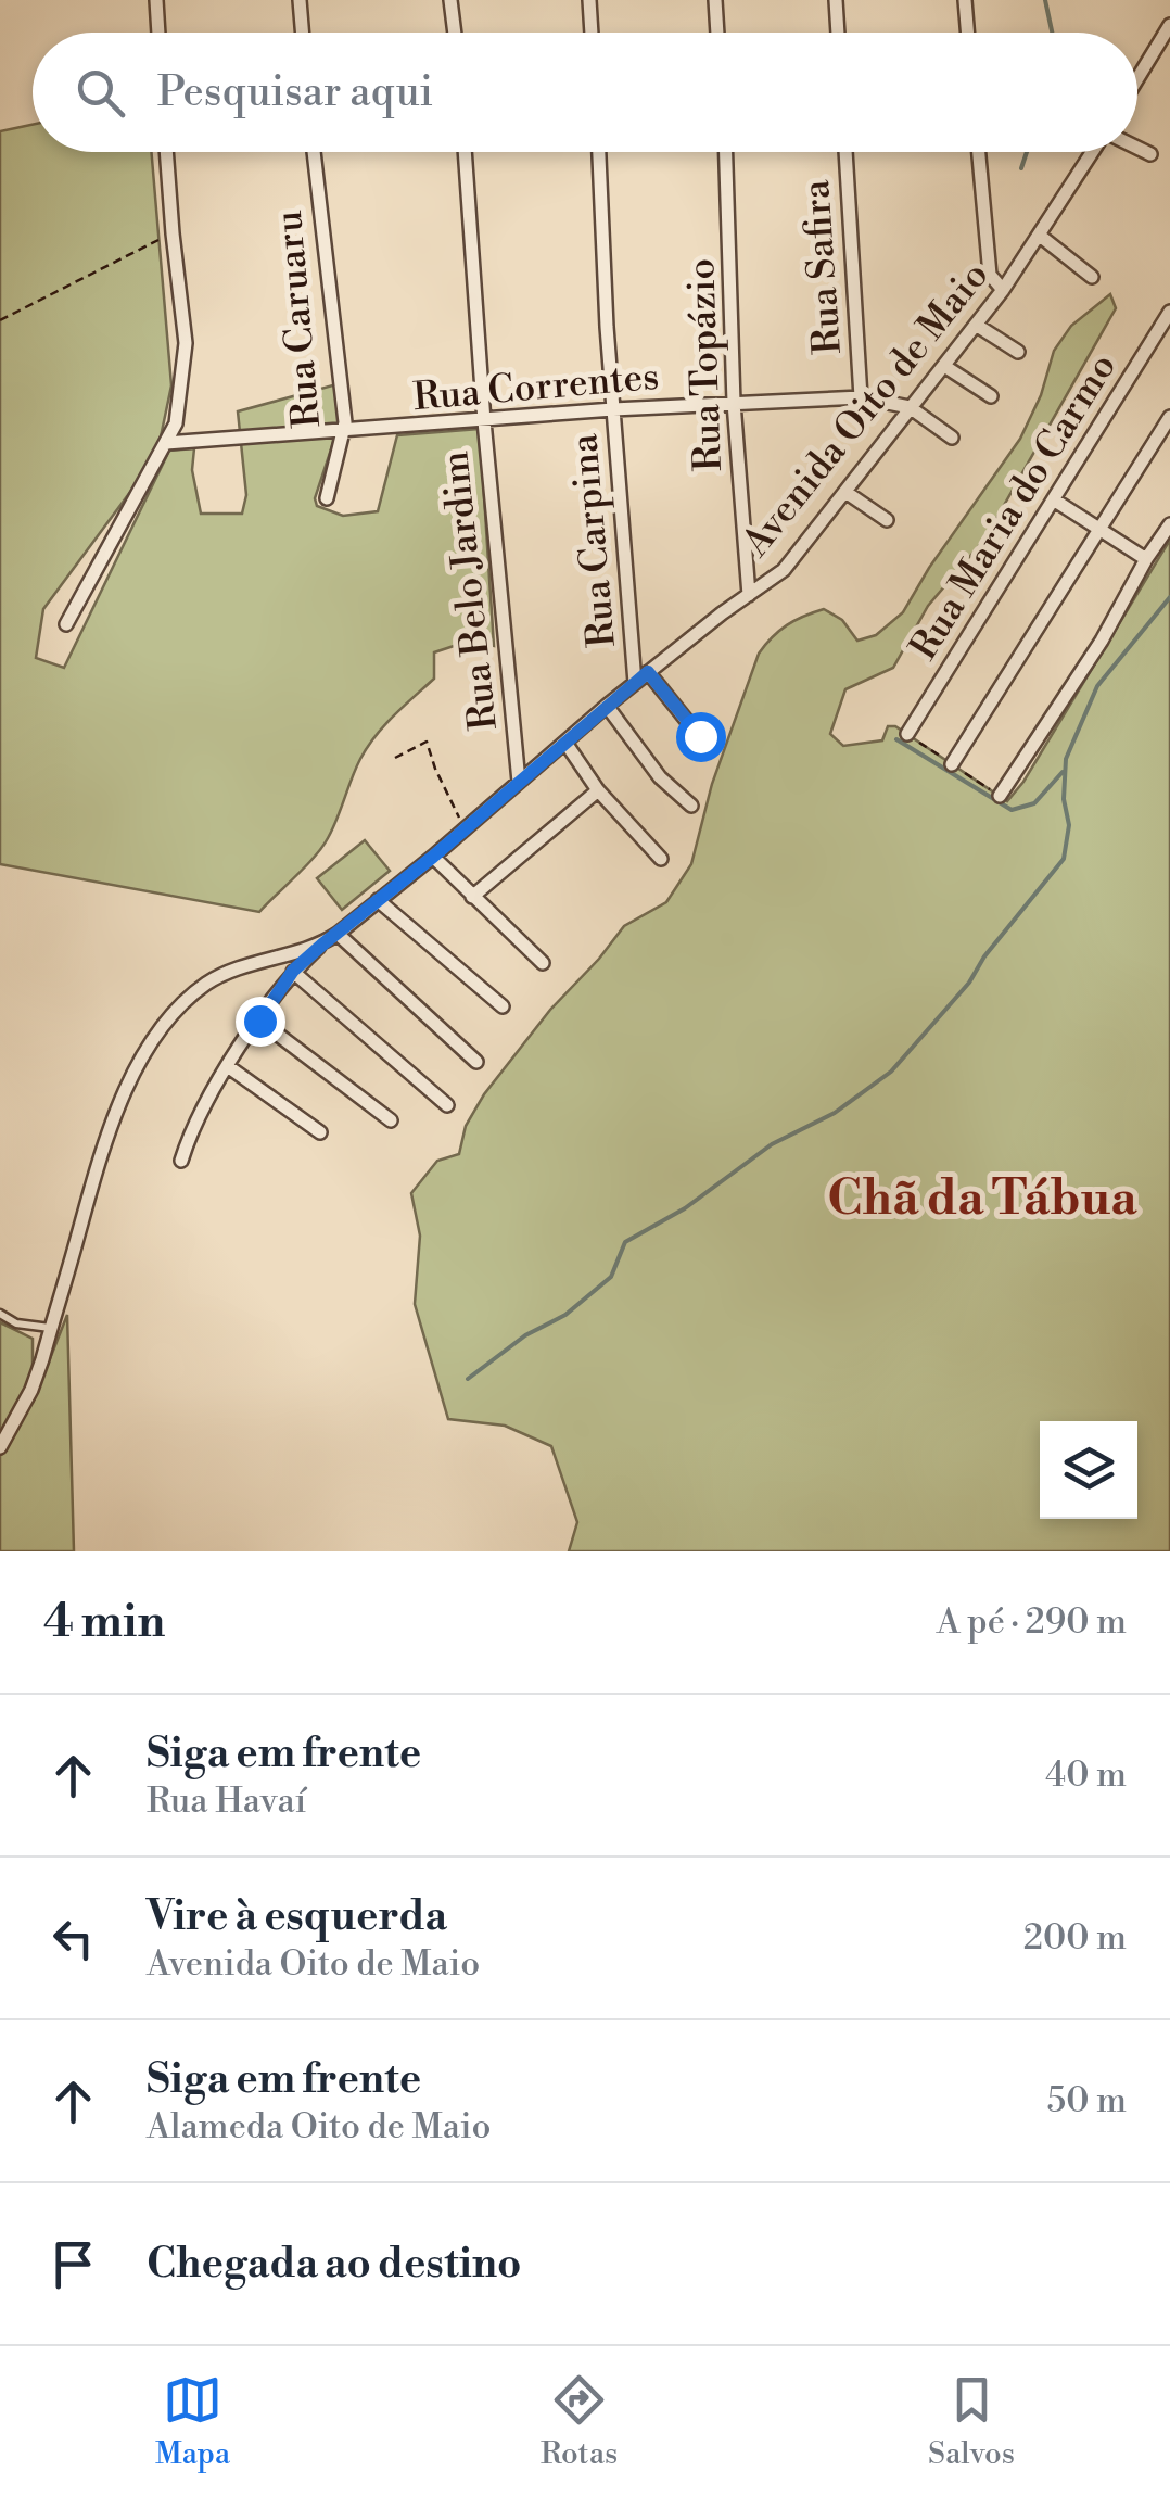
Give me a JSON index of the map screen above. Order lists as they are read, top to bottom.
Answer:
{
  "streets": {
    "street": [
      "Rua Safira",
      "Rua Caruaru",
      "Rua Topázio",
      "Rua Correntes",
      "Avenida Oito de Maio",
      "Rua Maria do Carmo",
      "Rua Carpina",
      "Rua Belo Jardim"
    ]
  },
  "crossings": [
    ["Rua Safira", "Rua Correntes"],
    ["Rua Caruaru", "Rua Correntes"],
    ["Rua Topázio", "Rua Correntes"],
    ["Rua Topázio", "Avenida Oito de Maio"],
    ["Rua Correntes", "Avenida Oito de Maio"],
    ["Rua Correntes", "Rua Carpina"],
    ["Rua Correntes", "Rua Belo Jardim"],
    ["Avenida Oito de Maio", "Rua Carpina"],
    ["Avenida Oito de Maio", "Rua Belo Jardim"]
  ],
  "districts": ["Chã da Tábua"],
  "page": {
    "search": "Pesquisar aqui",
    "heading": ["4 min", "A pé · 290 m"],
    "list": [
      ["Siga em frente", "Rua Havaí", "40 m"],
      ["Vire à esquerda", "Avenida Oito de Maio", "200 m"],
      ["Siga em frente", "Alameda Oito de Maio", "50 m"],
      "Chegada ao destino"
    ],
    "nav": ["Mapa", "Rotas", "Salvos"]
  }
}
